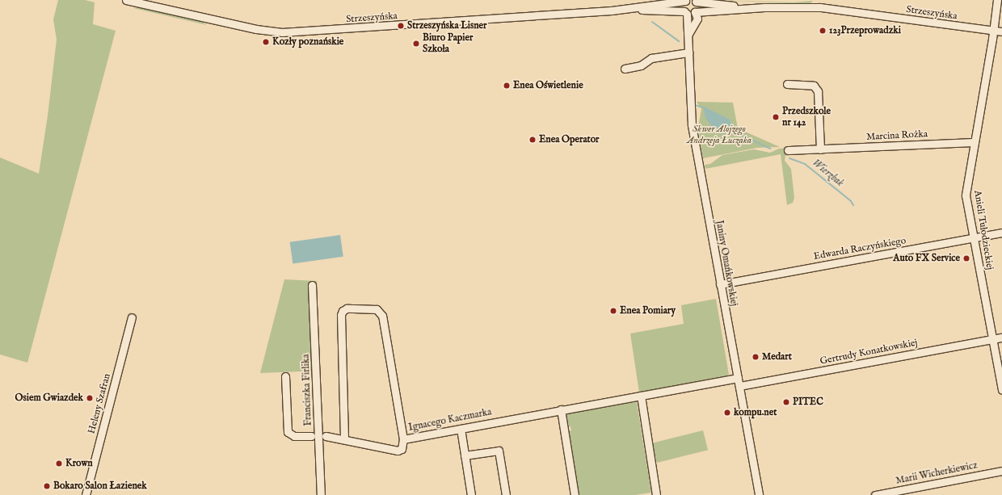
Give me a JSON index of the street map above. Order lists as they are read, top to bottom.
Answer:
{
  "streets": {
    "street": [
      "Strzeszyńska",
      "Marcina Rożka",
      "Anieli Tułodzieckiej",
      "Edwarda Raczyńskiego",
      "Janiny Omańkowskiej",
      "Gertrudy Konatkowskiej",
      "Franciszka Firlika",
      "Heleny Szafran",
      "Ignacego Kaczmarka",
      "Marii Wicherkiewicz"
    ]
  },
  "crossings": [
    ["Strzeszyńska", "Anieli Tułodzieckiej"],
    ["Strzeszyńska", "Janiny Omańkowskiej"],
    ["Marcina Rożka", "Anieli Tułodzieckiej"],
    ["Anieli Tułodzieckiej", "Edwarda Raczyńskiego"],
    ["Anieli Tułodzieckiej", "Gertrudy Konatkowskiej"],
    ["Edwarda Raczyńskiego", "Janiny Omańkowskiej"],
    ["Janiny Omańkowskiej", "Gertrudy Konatkowskiej"],
    ["Janiny Omańkowskiej", "Ignacego Kaczmarka"],
    ["Gertrudy Konatkowskiej", "Ignacego Kaczmarka"]
  ],
  "water": ["Wierzbak"],
  "parks": ["Skwer Alojzego Andrzeja Łuczaka"],
  "places": [
    "Strzeszyńska Lisner",
    "123Przeprowadzki",
    "Kozły poznańskie",
    "Biuro Papier Szkoła",
    "Enea Oświetlenie",
    "Przedszkole nr 142",
    "Enea Operator",
    "Auto FX Service",
    "Enea Pomiary",
    "Medart",
    "Osiem Gwiazdek",
    "PITEC",
    "kompu.net",
    "Krown",
    "Bokaro Salon Łazienek"
  ]
}
